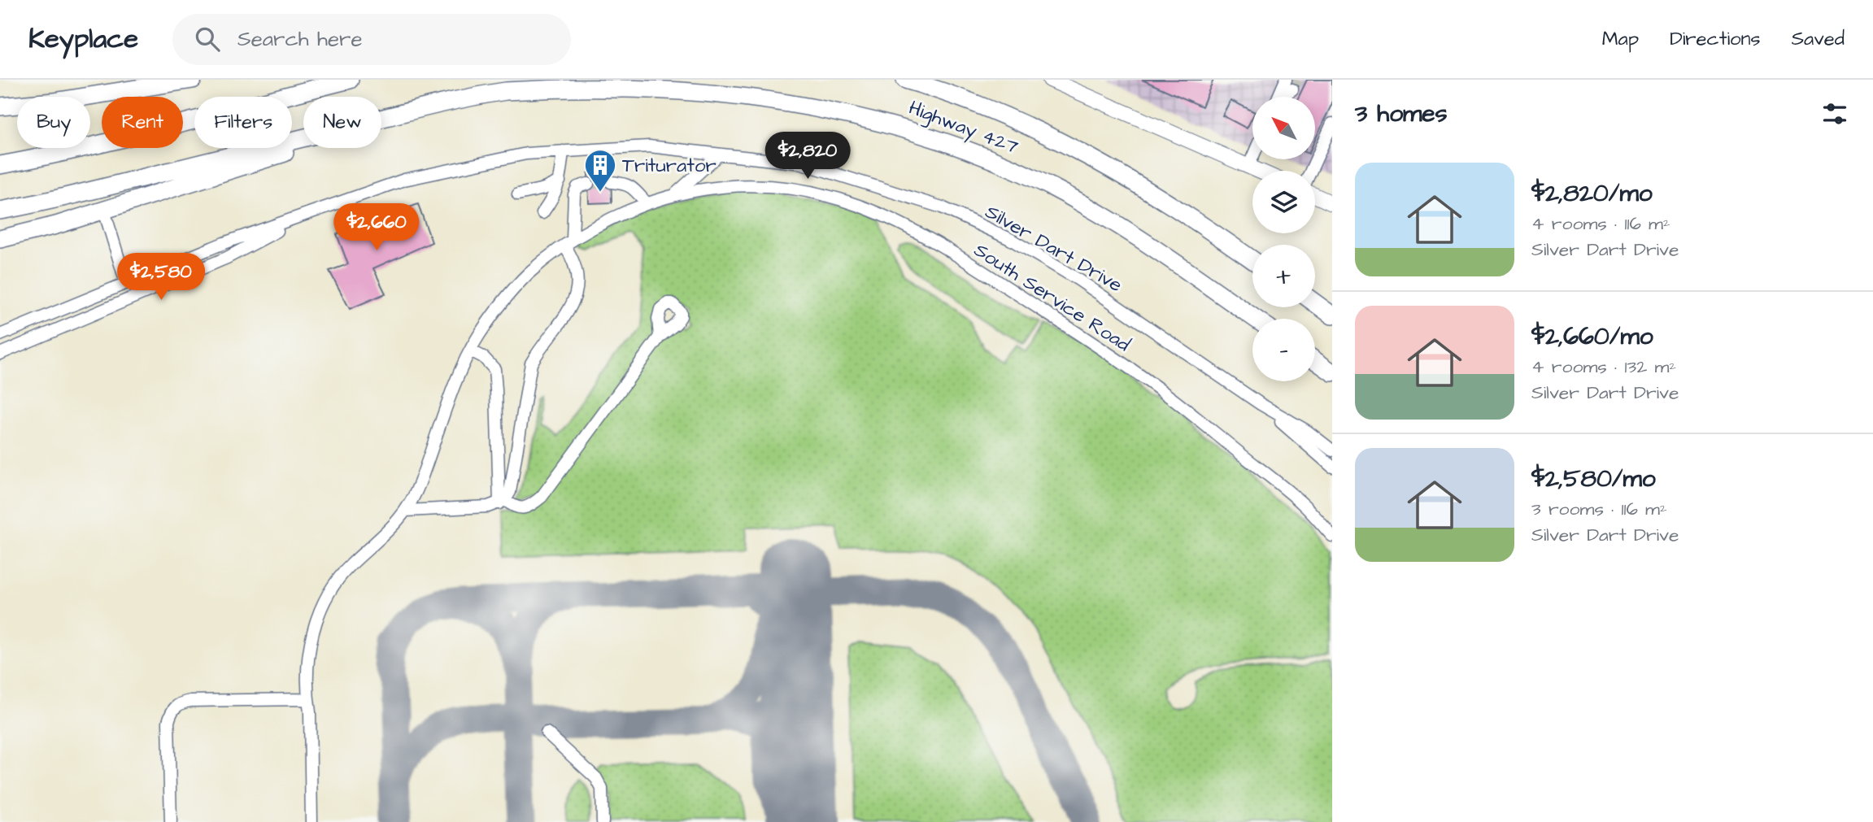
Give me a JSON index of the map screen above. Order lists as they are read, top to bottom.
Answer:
{
  "streets": {
    "highway": ["Highway 427"],
    "street": ["Silver Dart Drive", "South Service Road"]
  },
  "crossings": [
    ["Silver Dart Drive", "South Service Road"]
  ],
  "places": {
    "building": ["Triturator"]
  },
  "north": "top left",
  "page": {
    "header": "Keyplace",
    "search": "Search here",
    "nav": ["Map", "Directions", "Saved"],
    "heading": "3 homes",
    "map_buttons": ["+", "−"],
    "chip": [
      "Buy",
      "Rent",
      "Filters",
      "New"
    ],
    "price": ["$2,820", "$2,660", "$2,580"],
    "list": [
      {
        "name": "$2,820/mo",
        "note": "4 rooms · 116 m² · Silver Dart Drive"
      },
      {
        "name": "$2,660/mo",
        "note": "4 rooms · 132 m² · Silver Dart Drive"
      },
      {
        "name": "$2,580/mo",
        "note": "3 rooms · 116 m² · Silver Dart Drive"
      }
    ]
  }
}
